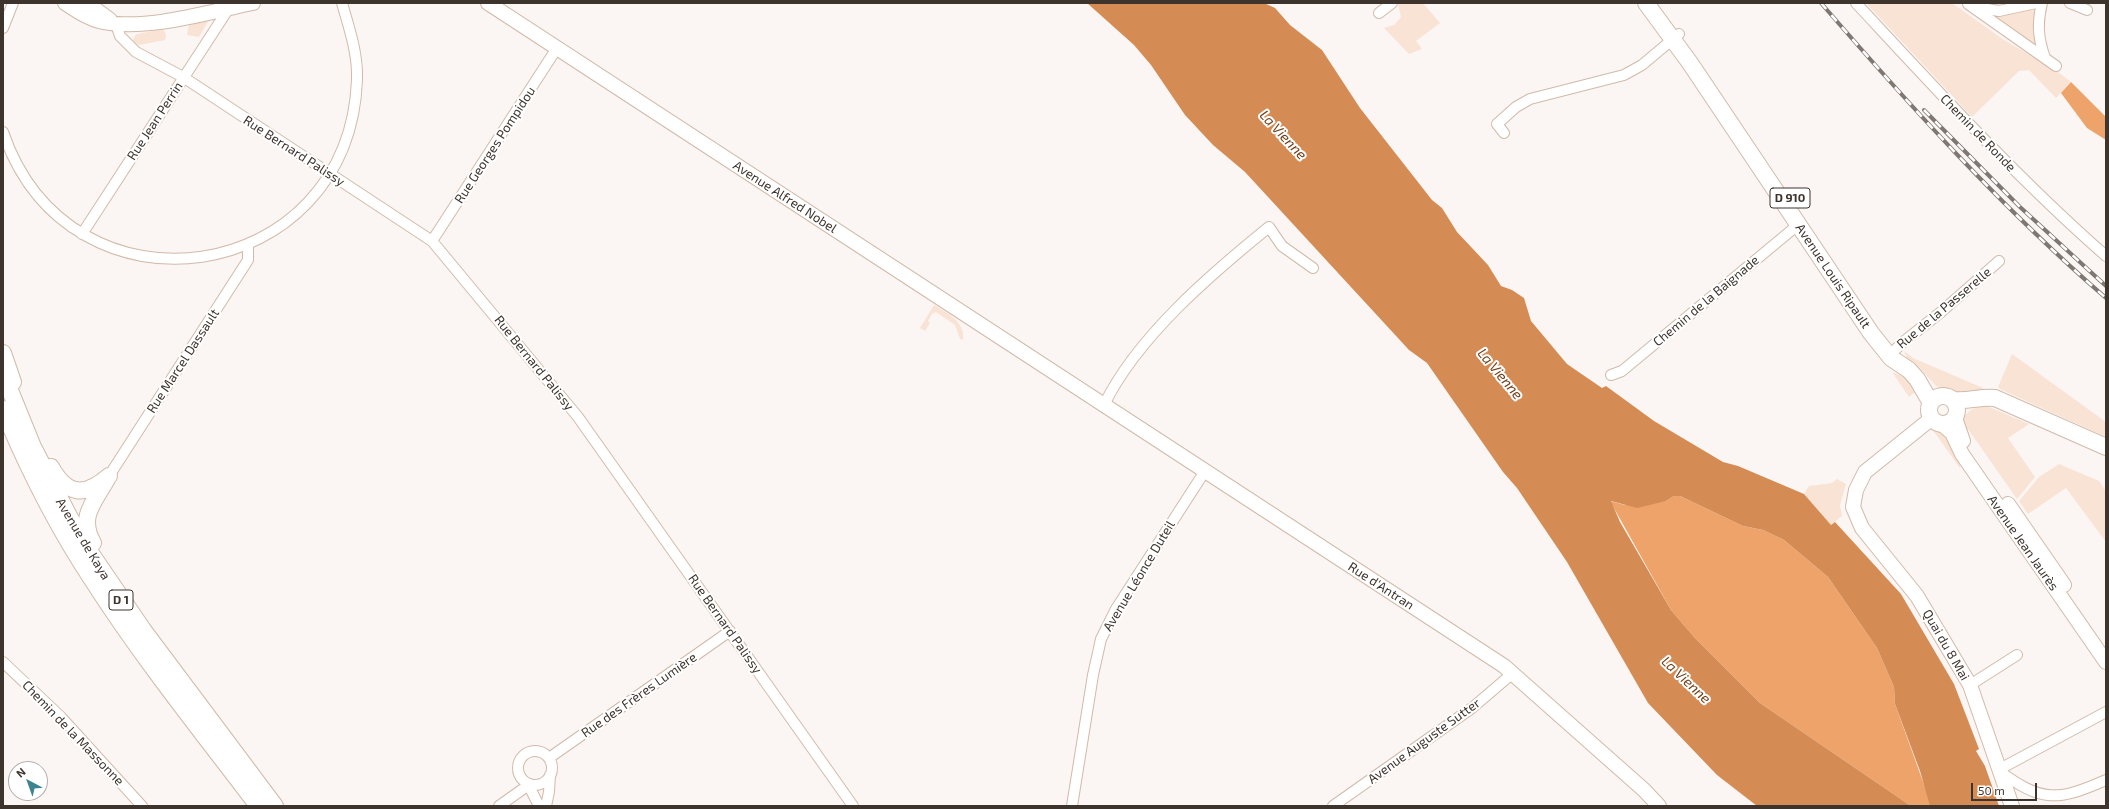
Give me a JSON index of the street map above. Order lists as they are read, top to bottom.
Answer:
{
  "streets": {
    "main road": [
      "D 910",
      "Avenue Louis Ripault",
      "Avenue de Kaya",
      "D 1"
    ],
    "street": [
      "Rue Jean Perrin",
      "Chemin de Ronde",
      "Rue Georges Pompidou",
      "Rue Bernard Palissy",
      "Avenue Alfred Nobel",
      "Chemin de la Baignade",
      "Rue de la Passerelle",
      "Rue Marcel Dassault",
      "Avenue Jean Jaurès",
      "Avenue Léonce Duteil",
      "Rue d'Antran",
      "Quai du 8 Mai",
      "Rue des Frères Lumière",
      "Chemin de la Massonne",
      "Avenue Auguste Sutter"
    ]
  },
  "crossings": [
    ["Rue Jean Perrin", "Rue Bernard Palissy"],
    ["Rue Georges Pompidou", "Rue Bernard Palissy"],
    ["Rue Georges Pompidou", "Avenue Alfred Nobel"],
    ["Rue Bernard Palissy", "Rue des Frères Lumière"],
    ["Avenue Alfred Nobel", "Rue d'Antran"],
    ["Avenue Louis Ripault", "Chemin de la Baignade"],
    ["Avenue Louis Ripault", "Rue de la Passerelle"],
    ["Avenue Louis Ripault", "Avenue Jean Jaurès"],
    ["Avenue Louis Ripault", "Quai du 8 Mai"],
    ["Avenue Jean Jaurès", "Quai du 8 Mai"],
    ["Avenue Léonce Duteil", "Rue d'Antran"],
    ["Rue d'Antran", "Avenue Auguste Sutter"]
  ],
  "water": ["La Vienne"],
  "scale_bar": "50 m",
  "north": "top left"
}
